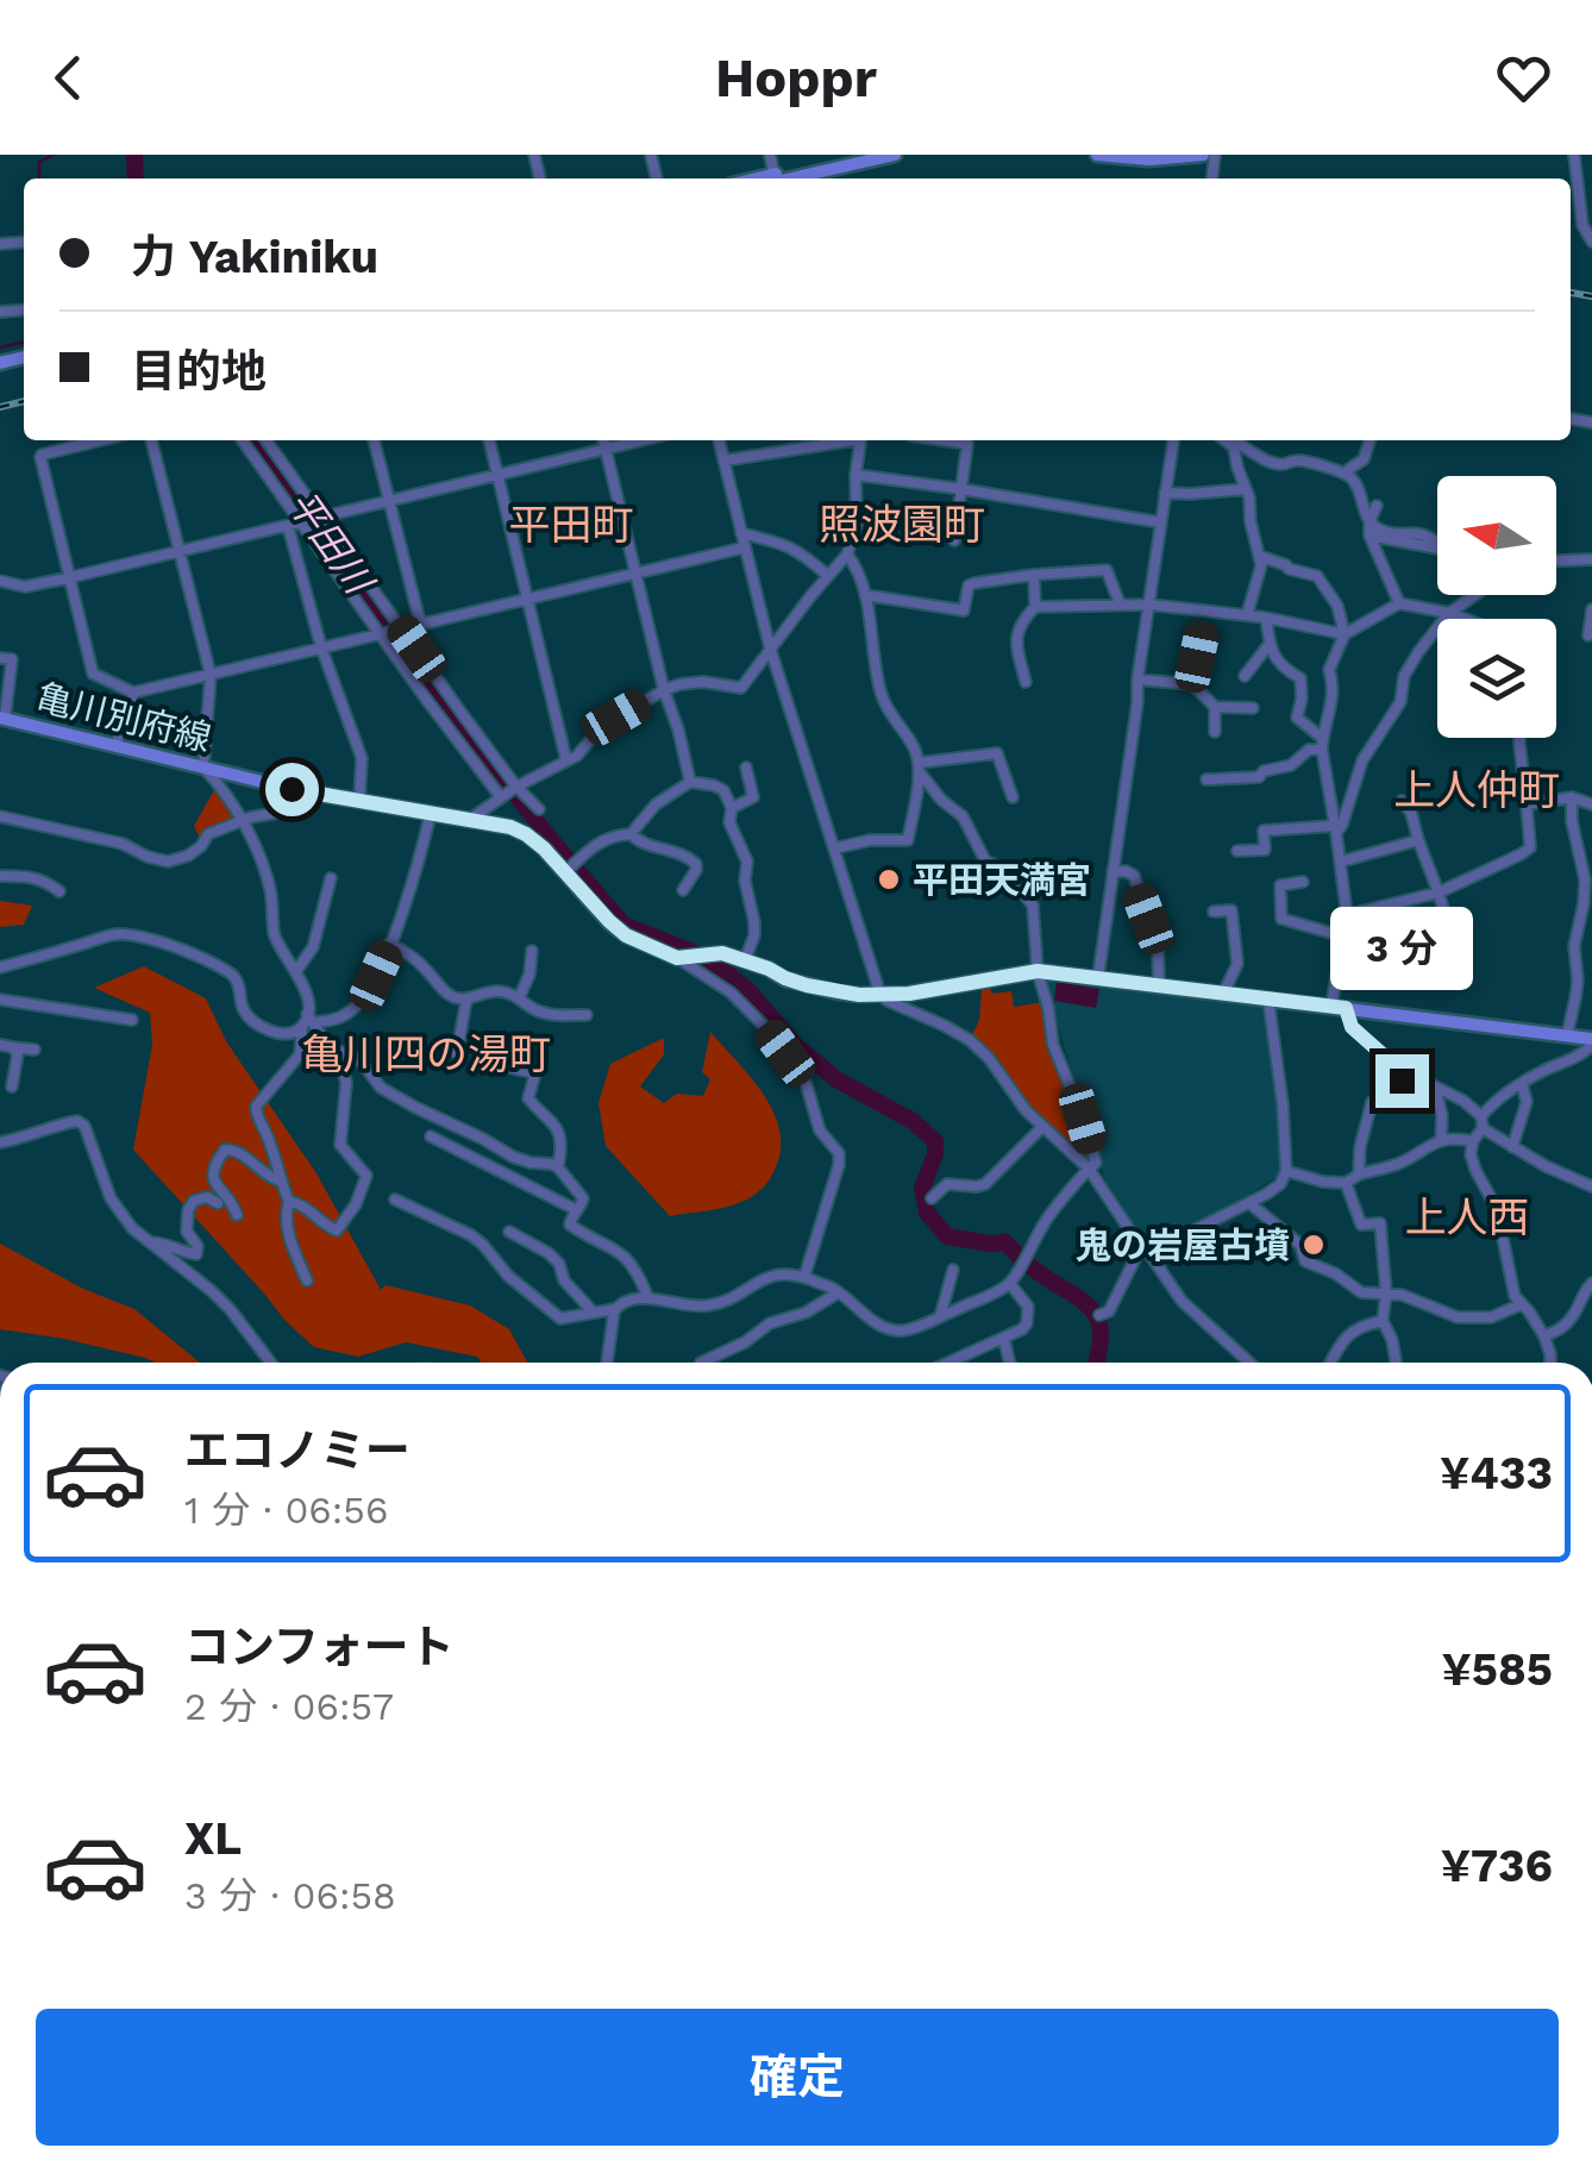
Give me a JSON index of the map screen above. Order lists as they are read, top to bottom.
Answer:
{
  "streets": {
    "main road": ["亀川別府線"]
  },
  "districts": [
    "平田町",
    "照波園町",
    "上人仲町",
    "亀川四の湯町",
    "上人西"
  ],
  "water": ["平田川"],
  "places": ["平田天満宮", "鬼の岩屋古墳"],
  "north": "left",
  "page": {
    "header": "Hoppr",
    "banner": ["力 Yakiniku", "目的地"],
    "bubble": "3 分",
    "list": [
      {
        "name": "エコノミー",
        "note": "1 分 · 06:56",
        "value": "¥433"
      },
      {
        "name": "コンフォート",
        "note": "2 分 · 06:57",
        "value": "¥585"
      },
      {
        "name": "XL",
        "note": "3 分 · 06:58",
        "value": "¥736"
      }
    ],
    "buttons": "確定"
  }
}
